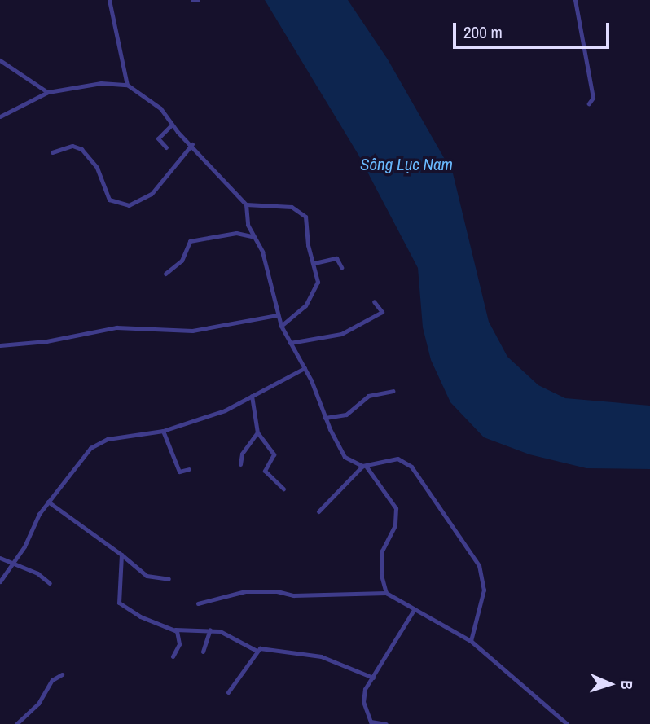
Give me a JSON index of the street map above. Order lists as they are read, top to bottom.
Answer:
{
  "water": ["Sông Lục Nam"],
  "scale_bar": "200 m",
  "north": "right"
}
